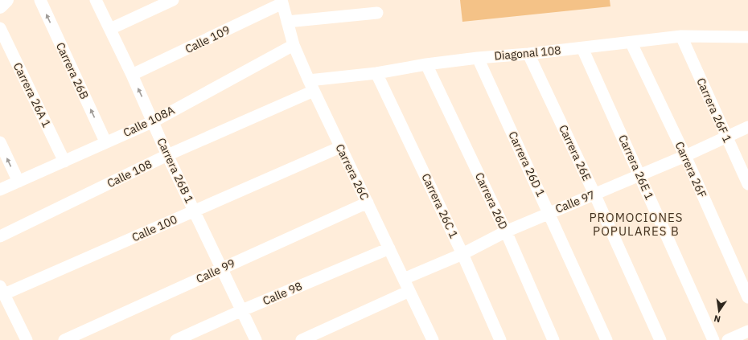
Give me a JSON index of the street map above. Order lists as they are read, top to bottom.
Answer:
{
  "streets": {
    "street": [
      "Calle 109",
      "Diagonal 108",
      "Carrera 26B",
      "Carrera 26A 1",
      "Carrera 26F 1",
      "Calle 108A",
      "Carrera 26E",
      "Carrera 26D 1",
      "Carrera 26E 1",
      "Carrera 26F",
      "Carrera 26B 1",
      "Carrera 26C",
      "Calle 108",
      "Carrera 26D",
      "Calle 97",
      "Carrera 26C 1",
      "Calle 100",
      "Calle 99",
      "Calle 98"
    ]
  },
  "crossings": [
    ["Calle 109", "Carrera 26B 1"],
    ["Calle 109", "Carrera 26C"],
    ["Diagonal 108", "Carrera 26F 1"],
    ["Diagonal 108", "Carrera 26E"],
    ["Diagonal 108", "Carrera 26D 1"],
    ["Diagonal 108", "Carrera 26E 1"],
    ["Diagonal 108", "Carrera 26F"],
    ["Diagonal 108", "Carrera 26C"],
    ["Diagonal 108", "Calle 108"],
    ["Diagonal 108", "Carrera 26D"],
    ["Diagonal 108", "Carrera 26C 1"],
    ["Carrera 26B", "Calle 108A"],
    ["Carrera 26A 1", "Calle 108A"],
    ["Carrera 26F 1", "Calle 97"],
    ["Calle 108A", "Carrera 26B 1"],
    ["Calle 108A", "Carrera 26C"],
    ["Carrera 26E", "Calle 97"],
    ["Carrera 26D 1", "Calle 97"],
    ["Carrera 26E 1", "Calle 97"],
    ["Carrera 26F", "Calle 97"],
    ["Carrera 26B 1", "Calle 108"],
    ["Carrera 26B 1", "Calle 100"],
    ["Carrera 26B 1", "Calle 99"],
    ["Carrera 26B 1", "Calle 98"],
    ["Carrera 26C", "Calle 108"],
    ["Carrera 26C", "Calle 97"],
    ["Carrera 26C", "Calle 100"],
    ["Carrera 26C", "Calle 99"],
    ["Carrera 26C", "Calle 98"],
    ["Carrera 26D", "Calle 97"],
    ["Calle 97", "Carrera 26C 1"]
  ],
  "one_way": ["Carrera 26B"],
  "districts": ["PROMOCIONES POPULARES B"],
  "north": "bottom"
}
